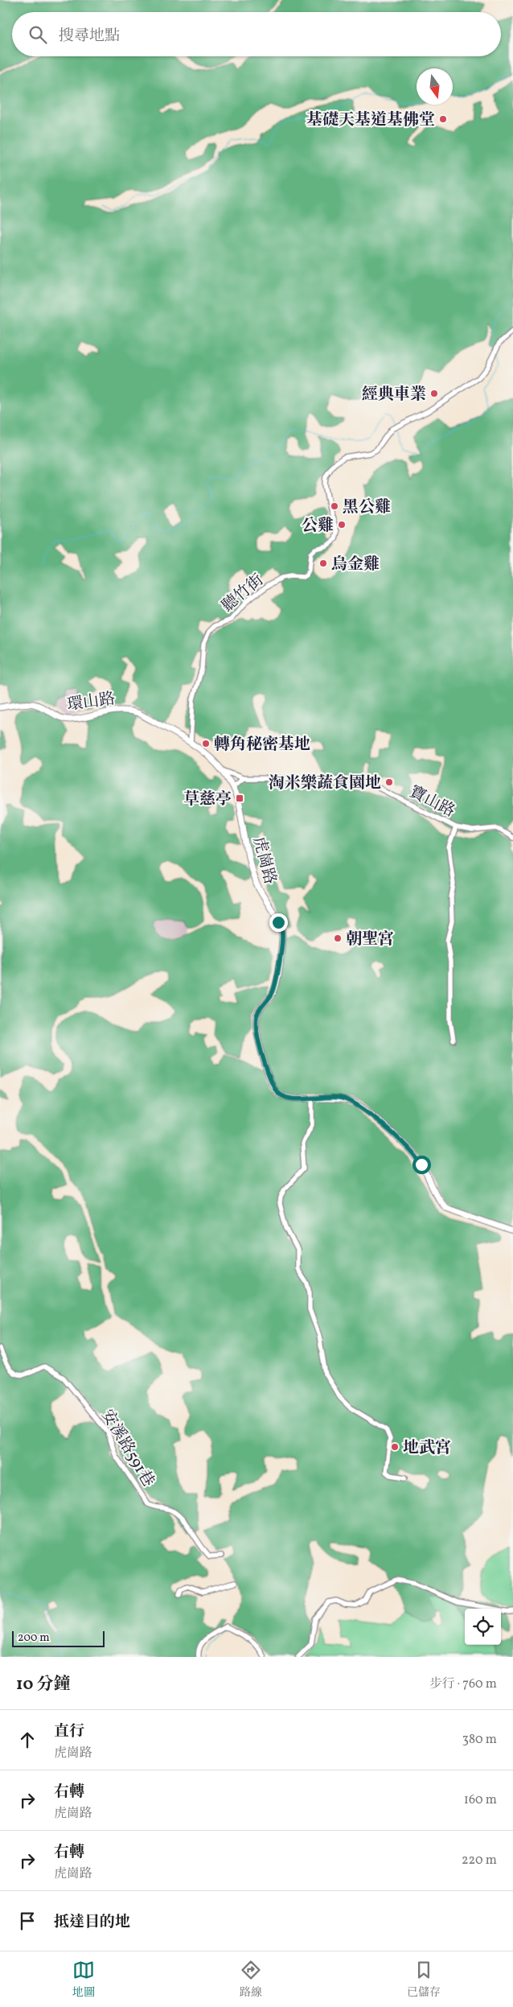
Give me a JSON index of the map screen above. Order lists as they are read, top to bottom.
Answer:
{
  "streets": {
    "main road": ["環山路", "虎崗路"],
    "street": ["聽竹街", "寶山路", "安溪路591巷"]
  },
  "crossings": [
    ["聽竹街", "環山路"],
    ["環山路", "寶山路"],
    ["環山路", "虎崗路"]
  ],
  "places": {
    "other": [
      "基礎天基道基佛堂",
      "經典車業",
      "黑公雞",
      "公雞",
      "烏金雞",
      "轉角秘密基地",
      "淘米樂蔬食園地",
      "朝聖宮",
      "地武宮"
    ],
    "transit": ["草慈亭"]
  },
  "scale_bar": "200 m",
  "north": "bottom",
  "page": {
    "search": "搜尋地點",
    "scale": "200 m",
    "heading": ["10 分鐘", "步行 · 760 m"],
    "list": [
      ["直行", "虎崗路", "380 m"],
      ["右轉", "虎崗路", "160 m"],
      ["右轉", "虎崗路", "220 m"],
      "抵達目的地"
    ],
    "nav": ["地圖", "路線", "已儲存"]
  }
}
